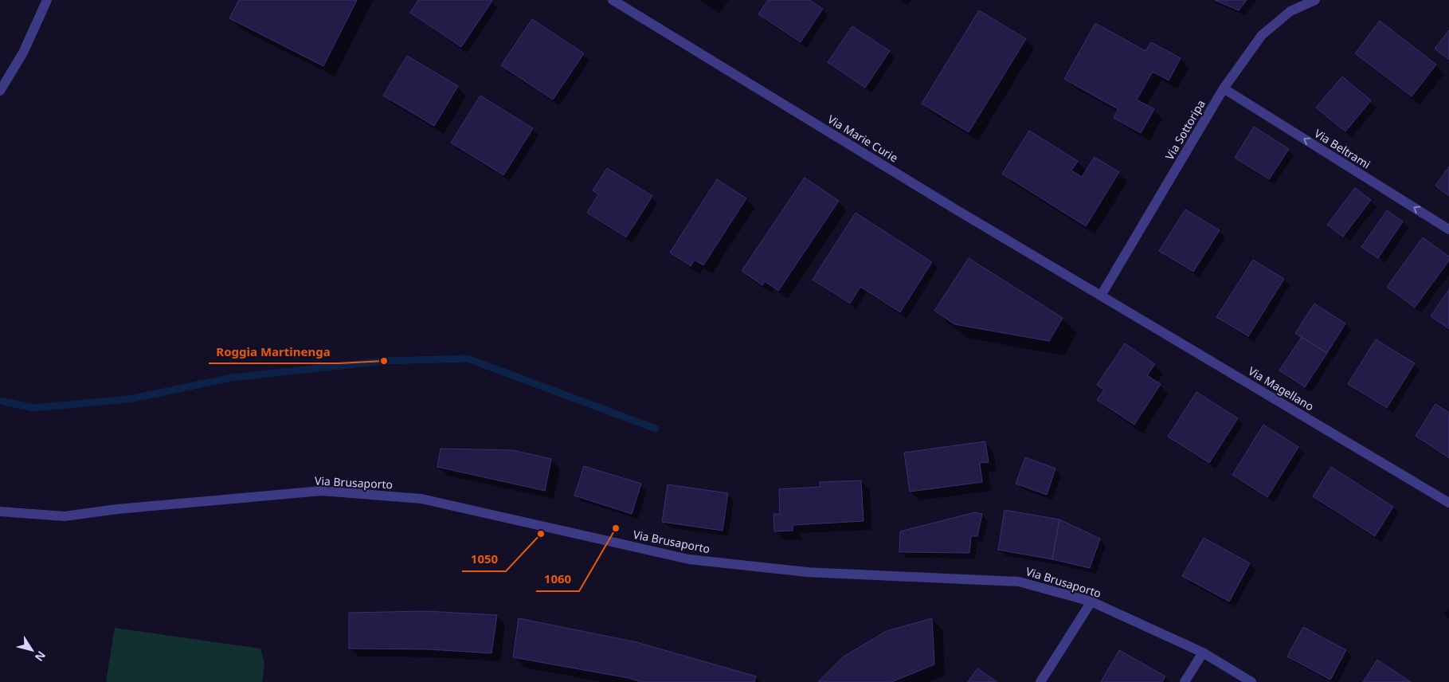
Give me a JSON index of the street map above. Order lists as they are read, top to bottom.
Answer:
{
  "streets": {
    "street": [
      "Via Sottoripa",
      "Via Marie Curie",
      "Via Beltrami",
      "Via Magellano",
      "Via Brusaporto"
    ]
  },
  "crossings": [
    ["Via Sottoripa", "Via Marie Curie"],
    ["Via Sottoripa", "Via Beltrami"],
    ["Via Sottoripa", "Via Magellano"],
    ["Via Marie Curie", "Via Magellano"]
  ],
  "one_way": ["Via Beltrami"],
  "places": ["Roggia Martinenga", "1060", "1050"],
  "north": "bottom right"
}
